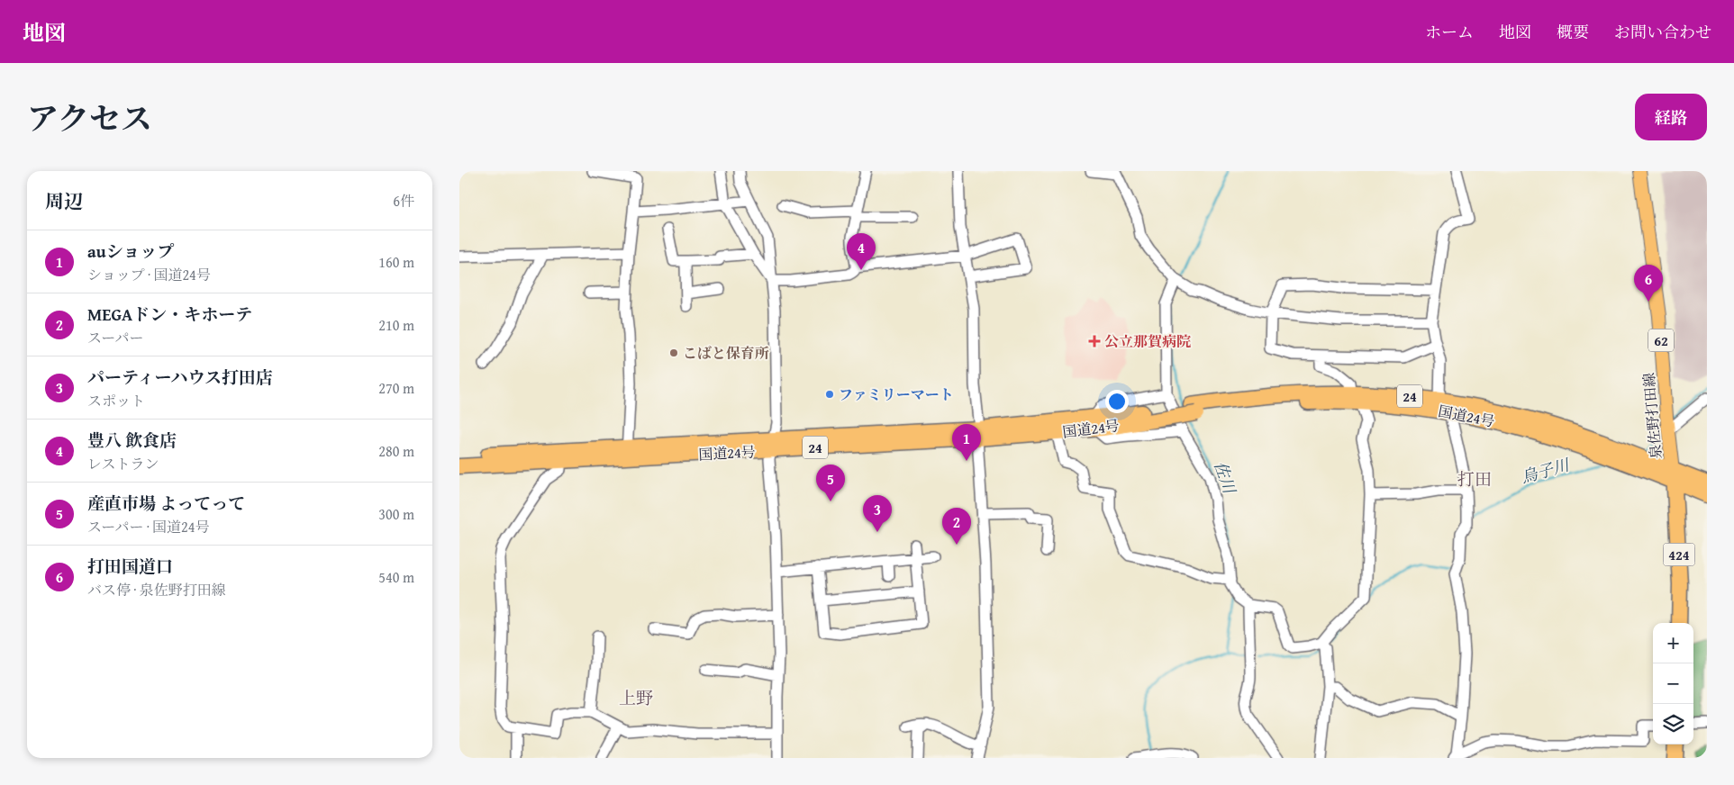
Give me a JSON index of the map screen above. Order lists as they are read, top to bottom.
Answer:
{
  "streets": {
    "highway": ["24", "国道24号", "424"],
    "main road": ["62", "泉佐野打田線"]
  },
  "crossings": [
    ["国道24号", "泉佐野打田線"],
    ["国道24号", "424"],
    ["泉佐野打田線", "424"]
  ],
  "districts": ["打田", "上野"],
  "water": ["烏子川", "佐川"],
  "places": {
    "health": ["公立那賀病院"],
    "other": ["こばと保育所", "ファミリーマート"]
  },
  "page": {
    "header": "地図",
    "nav": [
      "ホーム",
      "地図",
      "概要",
      "お問い合わせ"
    ],
    "title": "アクセス",
    "buttons": "経路",
    "heading": ["周辺", "6件"],
    "list": [
      {
        "mark": "1",
        "name": "auショップ",
        "note": "ショップ · 国道24号",
        "value": "160 m"
      },
      {
        "mark": "2",
        "name": "MEGAドン・キホーテ",
        "note": "スーパー",
        "value": "210 m"
      },
      {
        "mark": "3",
        "name": "パーティーハウス打田店",
        "note": "スポット",
        "value": "270 m"
      },
      {
        "mark": "4",
        "name": "豊八 飲食店",
        "note": "レストラン",
        "value": "280 m"
      },
      {
        "mark": "5",
        "name": "産直市場 よってって",
        "note": "スーパー · 国道24号",
        "value": "300 m"
      },
      {
        "mark": "6",
        "name": "打田国道口",
        "note": "バス停 · 泉佐野打田線",
        "value": "540 m"
      }
    ],
    "pins": [
      "4",
      "6",
      "1",
      "5",
      "3",
      "2"
    ],
    "map_buttons": ["+", "−"]
  }
}
